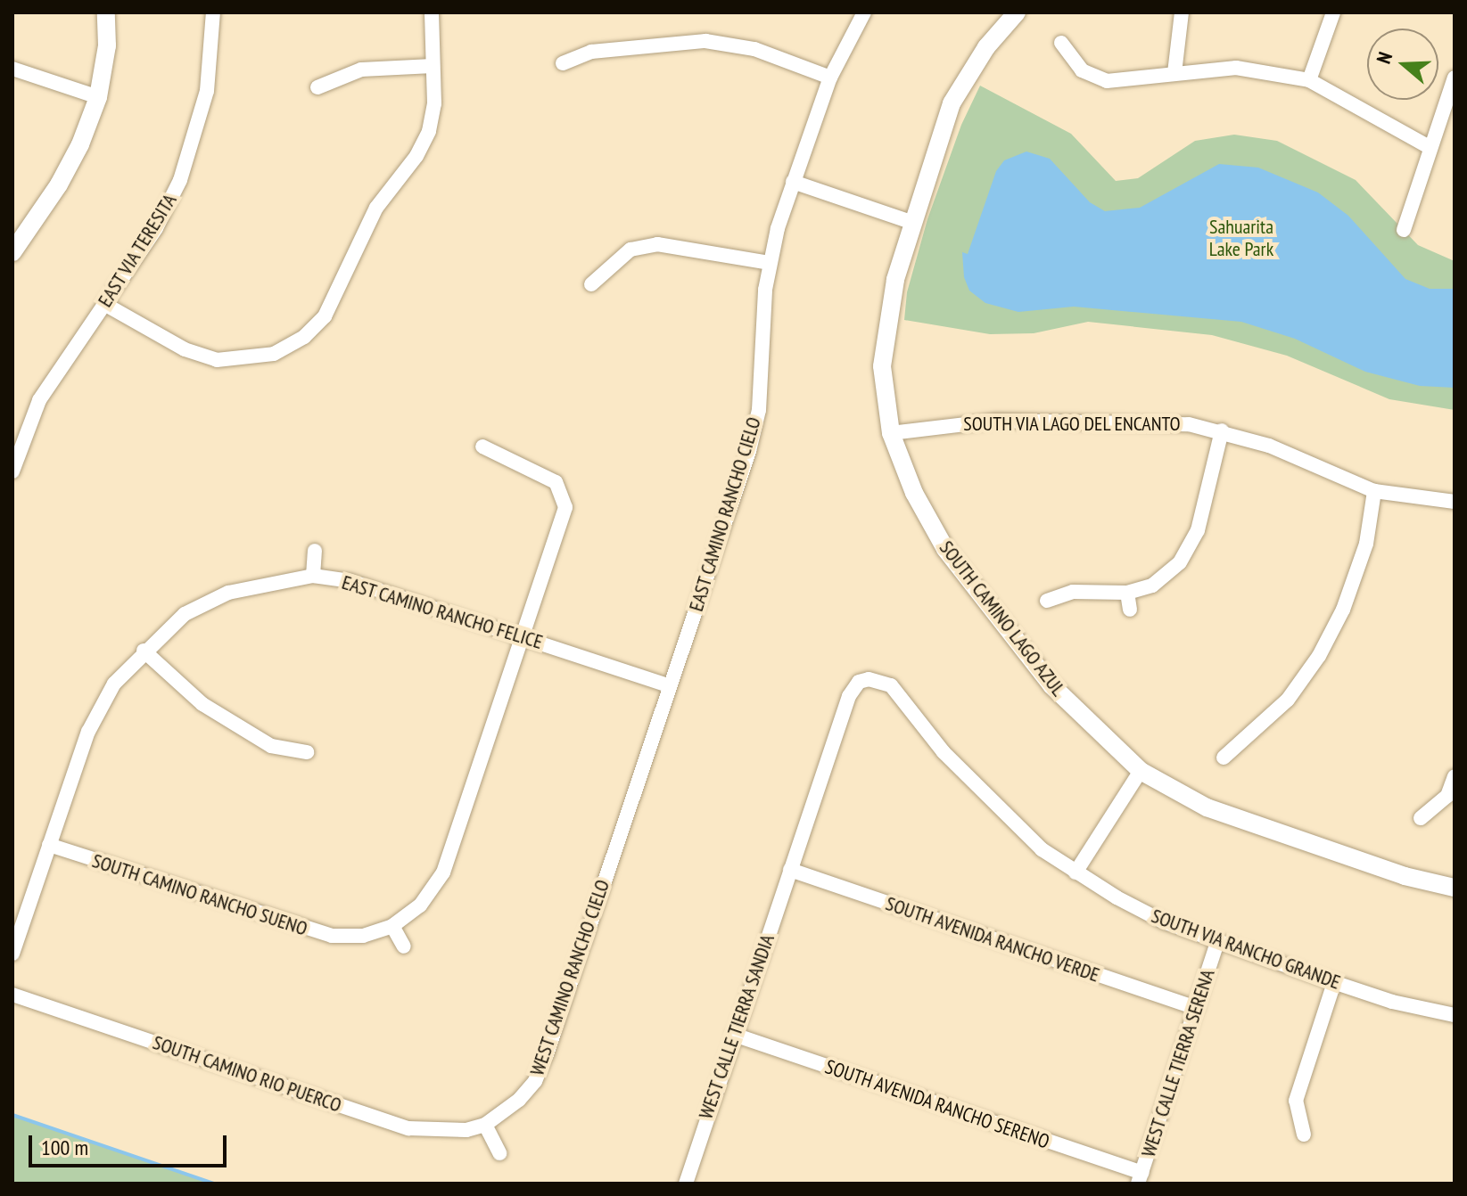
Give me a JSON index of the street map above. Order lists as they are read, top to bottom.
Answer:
{
  "streets": {
    "street": [
      "EAST VIA TERESITA",
      "SOUTH VIA LAGO DEL ENCANTO",
      "EAST CAMINO RANCHO CIELO",
      "EAST CAMINO RANCHO FELICE",
      "SOUTH CAMINO LAGO AZUL",
      "SOUTH CAMINO RANCHO SUENO",
      "SOUTH AVENIDA RANCHO VERDE",
      "SOUTH VIA RANCHO GRANDE",
      "WEST CAMINO RANCHO CIELO",
      "WEST CALLE TIERRA SANDIA",
      "WEST CALLE TIERRA SERENA",
      "SOUTH CAMINO RIO PUERCO",
      "SOUTH AVENIDA RANCHO SERENO"
    ]
  },
  "crossings": [
    ["SOUTH VIA LAGO DEL ENCANTO", "SOUTH CAMINO LAGO AZUL"],
    ["EAST CAMINO RANCHO CIELO", "EAST CAMINO RANCHO FELICE"],
    ["EAST CAMINO RANCHO CIELO", "WEST CAMINO RANCHO CIELO"],
    ["EAST CAMINO RANCHO FELICE", "SOUTH CAMINO RANCHO SUENO"],
    ["SOUTH AVENIDA RANCHO VERDE", "WEST CALLE TIERRA SANDIA"],
    ["SOUTH AVENIDA RANCHO VERDE", "WEST CALLE TIERRA SERENA"],
    ["SOUTH VIA RANCHO GRANDE", "WEST CALLE TIERRA SANDIA"],
    ["SOUTH VIA RANCHO GRANDE", "WEST CALLE TIERRA SERENA"],
    ["WEST CAMINO RANCHO CIELO", "SOUTH CAMINO RIO PUERCO"],
    ["WEST CALLE TIERRA SANDIA", "SOUTH AVENIDA RANCHO SERENO"],
    ["WEST CALLE TIERRA SERENA", "SOUTH AVENIDA RANCHO SERENO"]
  ],
  "parks": ["Sahuarita Lake Park"],
  "scale_bar": "100 m",
  "north": "left"
}
